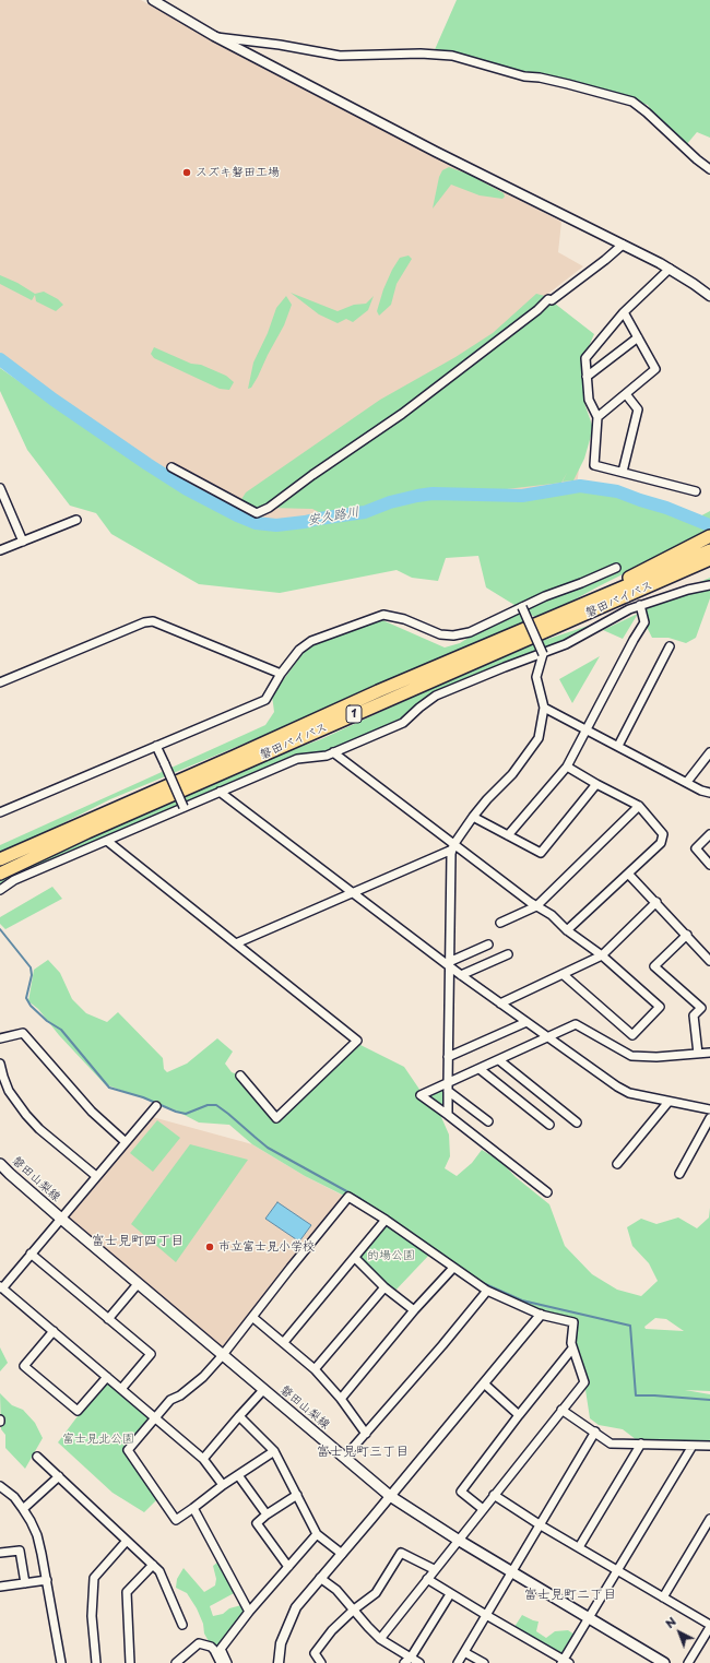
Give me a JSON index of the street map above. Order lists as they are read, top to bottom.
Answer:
{
  "streets": {
    "highway": ["磐田バイパス", "1"],
    "main road": ["磐田山梨線"]
  },
  "crossings": [
    ["磐田バイパス", "1"]
  ],
  "districts": ["富士見町四丁目", "富士見町三丁目", "富士見町二丁目"],
  "water": ["安久路川"],
  "parks": ["的場公園", "富士見北公園"],
  "places": ["スズキ磐田工場", "市立富士見小学校"],
  "north": "top left"
}
